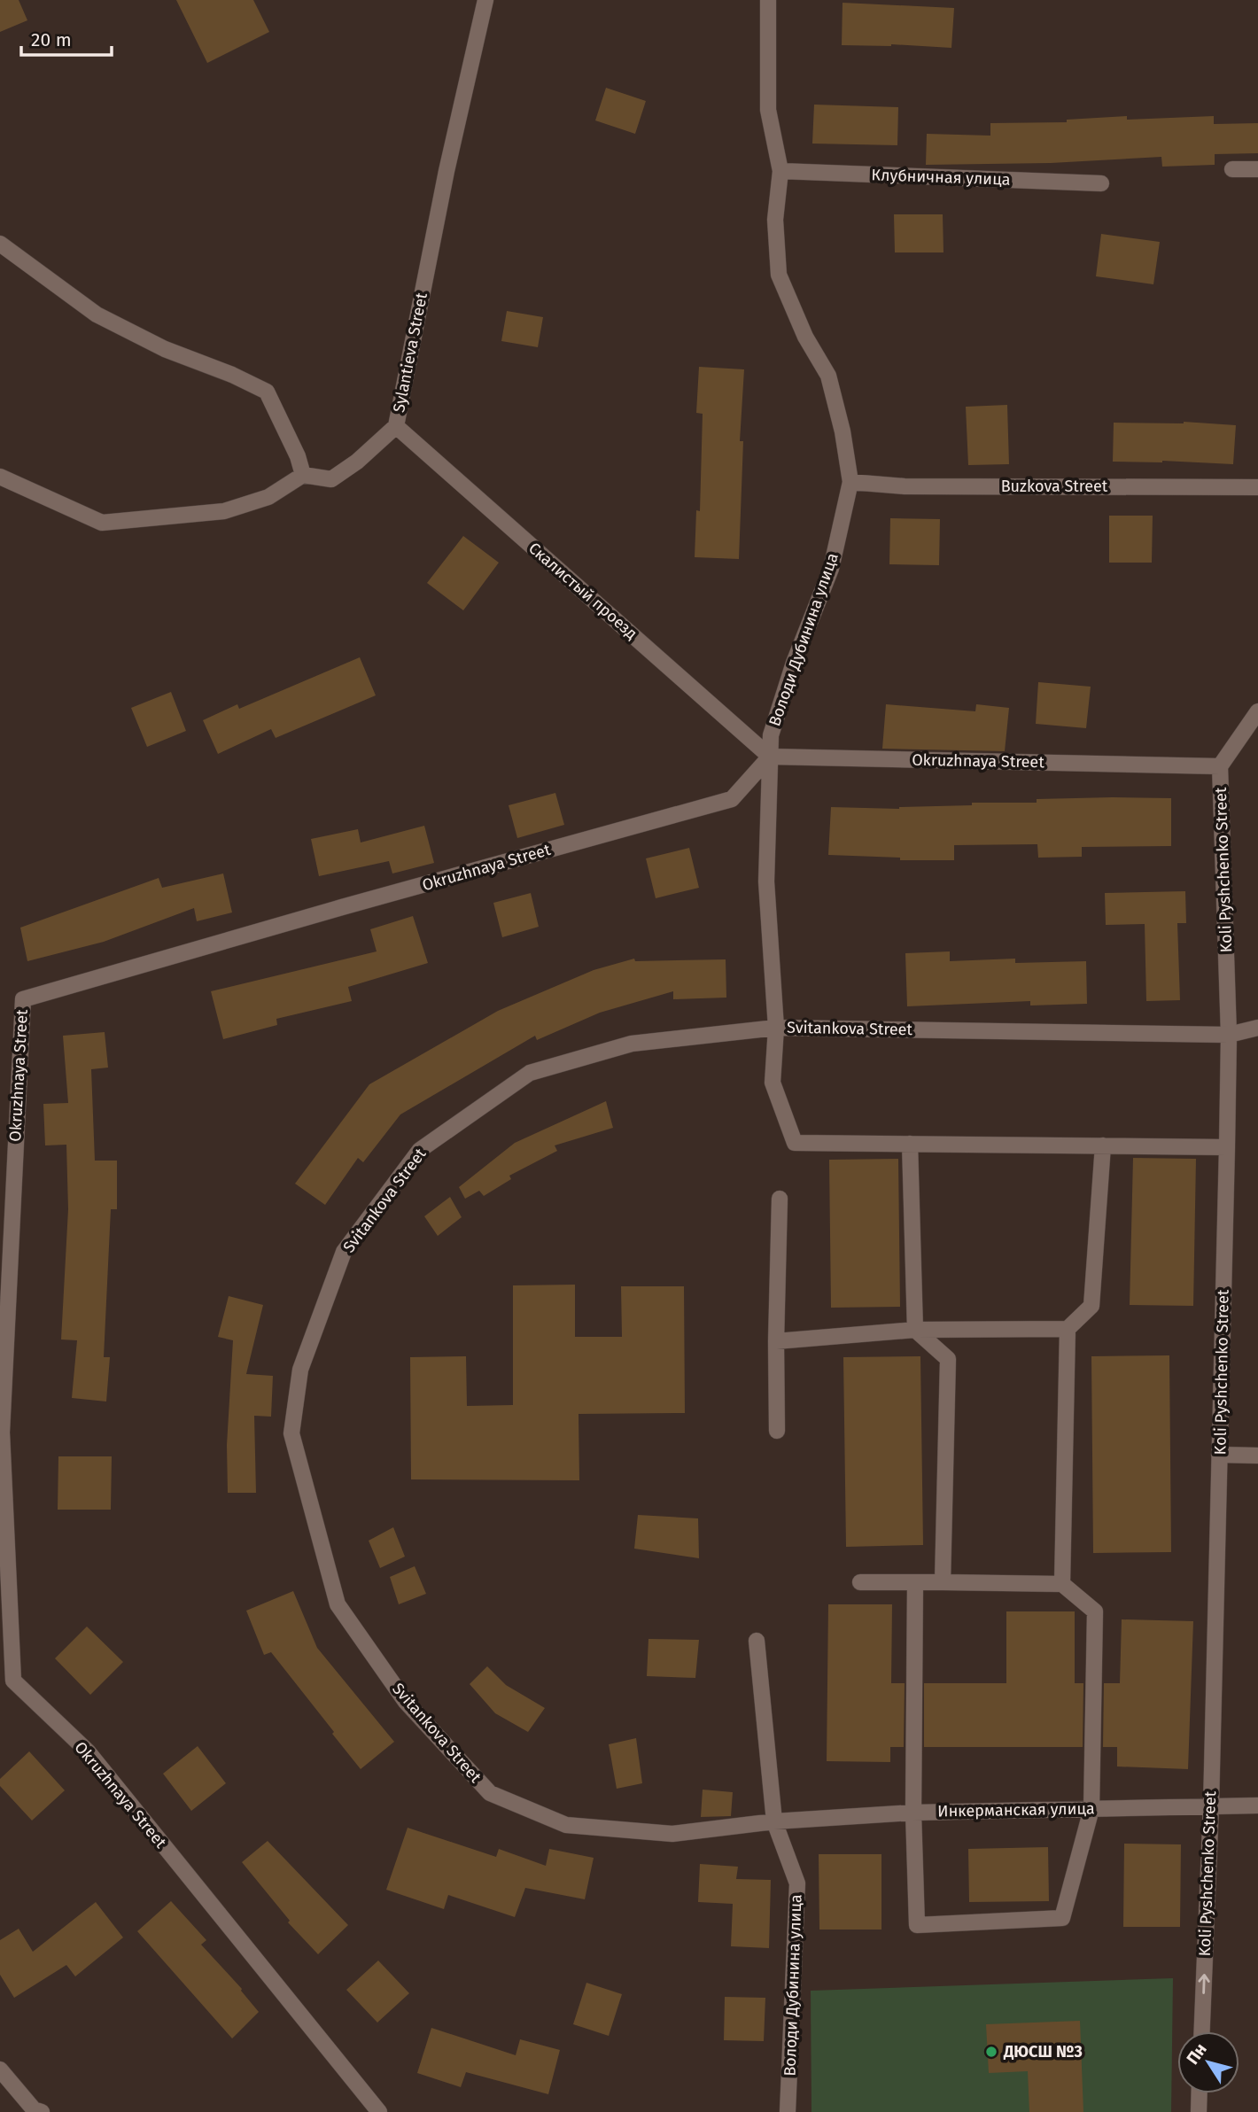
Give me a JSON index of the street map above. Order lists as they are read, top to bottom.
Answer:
{
  "streets": {
    "street": [
      "Клубничная улица",
      "Sylantieva Street",
      "Buzkova Street",
      "Скалистый проезд",
      "Володи Дубинина улица",
      "Okruzhnaya Street",
      "Koli Pyshchenko Street",
      "Svitankova Street",
      "Инкерманская улица"
    ]
  },
  "crossings": [
    ["Клубничная улица", "Володи Дубинина улица"],
    ["Sylantieva Street", "Скалистый проезд"],
    ["Buzkova Street", "Володи Дубинина улица"],
    ["Скалистый проезд", "Володи Дубинина улица"],
    ["Скалистый проезд", "Okruzhnaya Street"],
    ["Володи Дубинина улица", "Okruzhnaya Street"],
    ["Володи Дубинина улица", "Svitankova Street"],
    ["Володи Дубинина улица", "Инкерманская улица"],
    ["Okruzhnaya Street", "Koli Pyshchenko Street"],
    ["Koli Pyshchenko Street", "Svitankova Street"],
    ["Koli Pyshchenko Street", "Инкерманская улица"],
    ["Svitankova Street", "Инкерманская улица"]
  ],
  "places": ["ДЮСШ №3"],
  "scale_bar": "20 m",
  "north": "top left"
}
